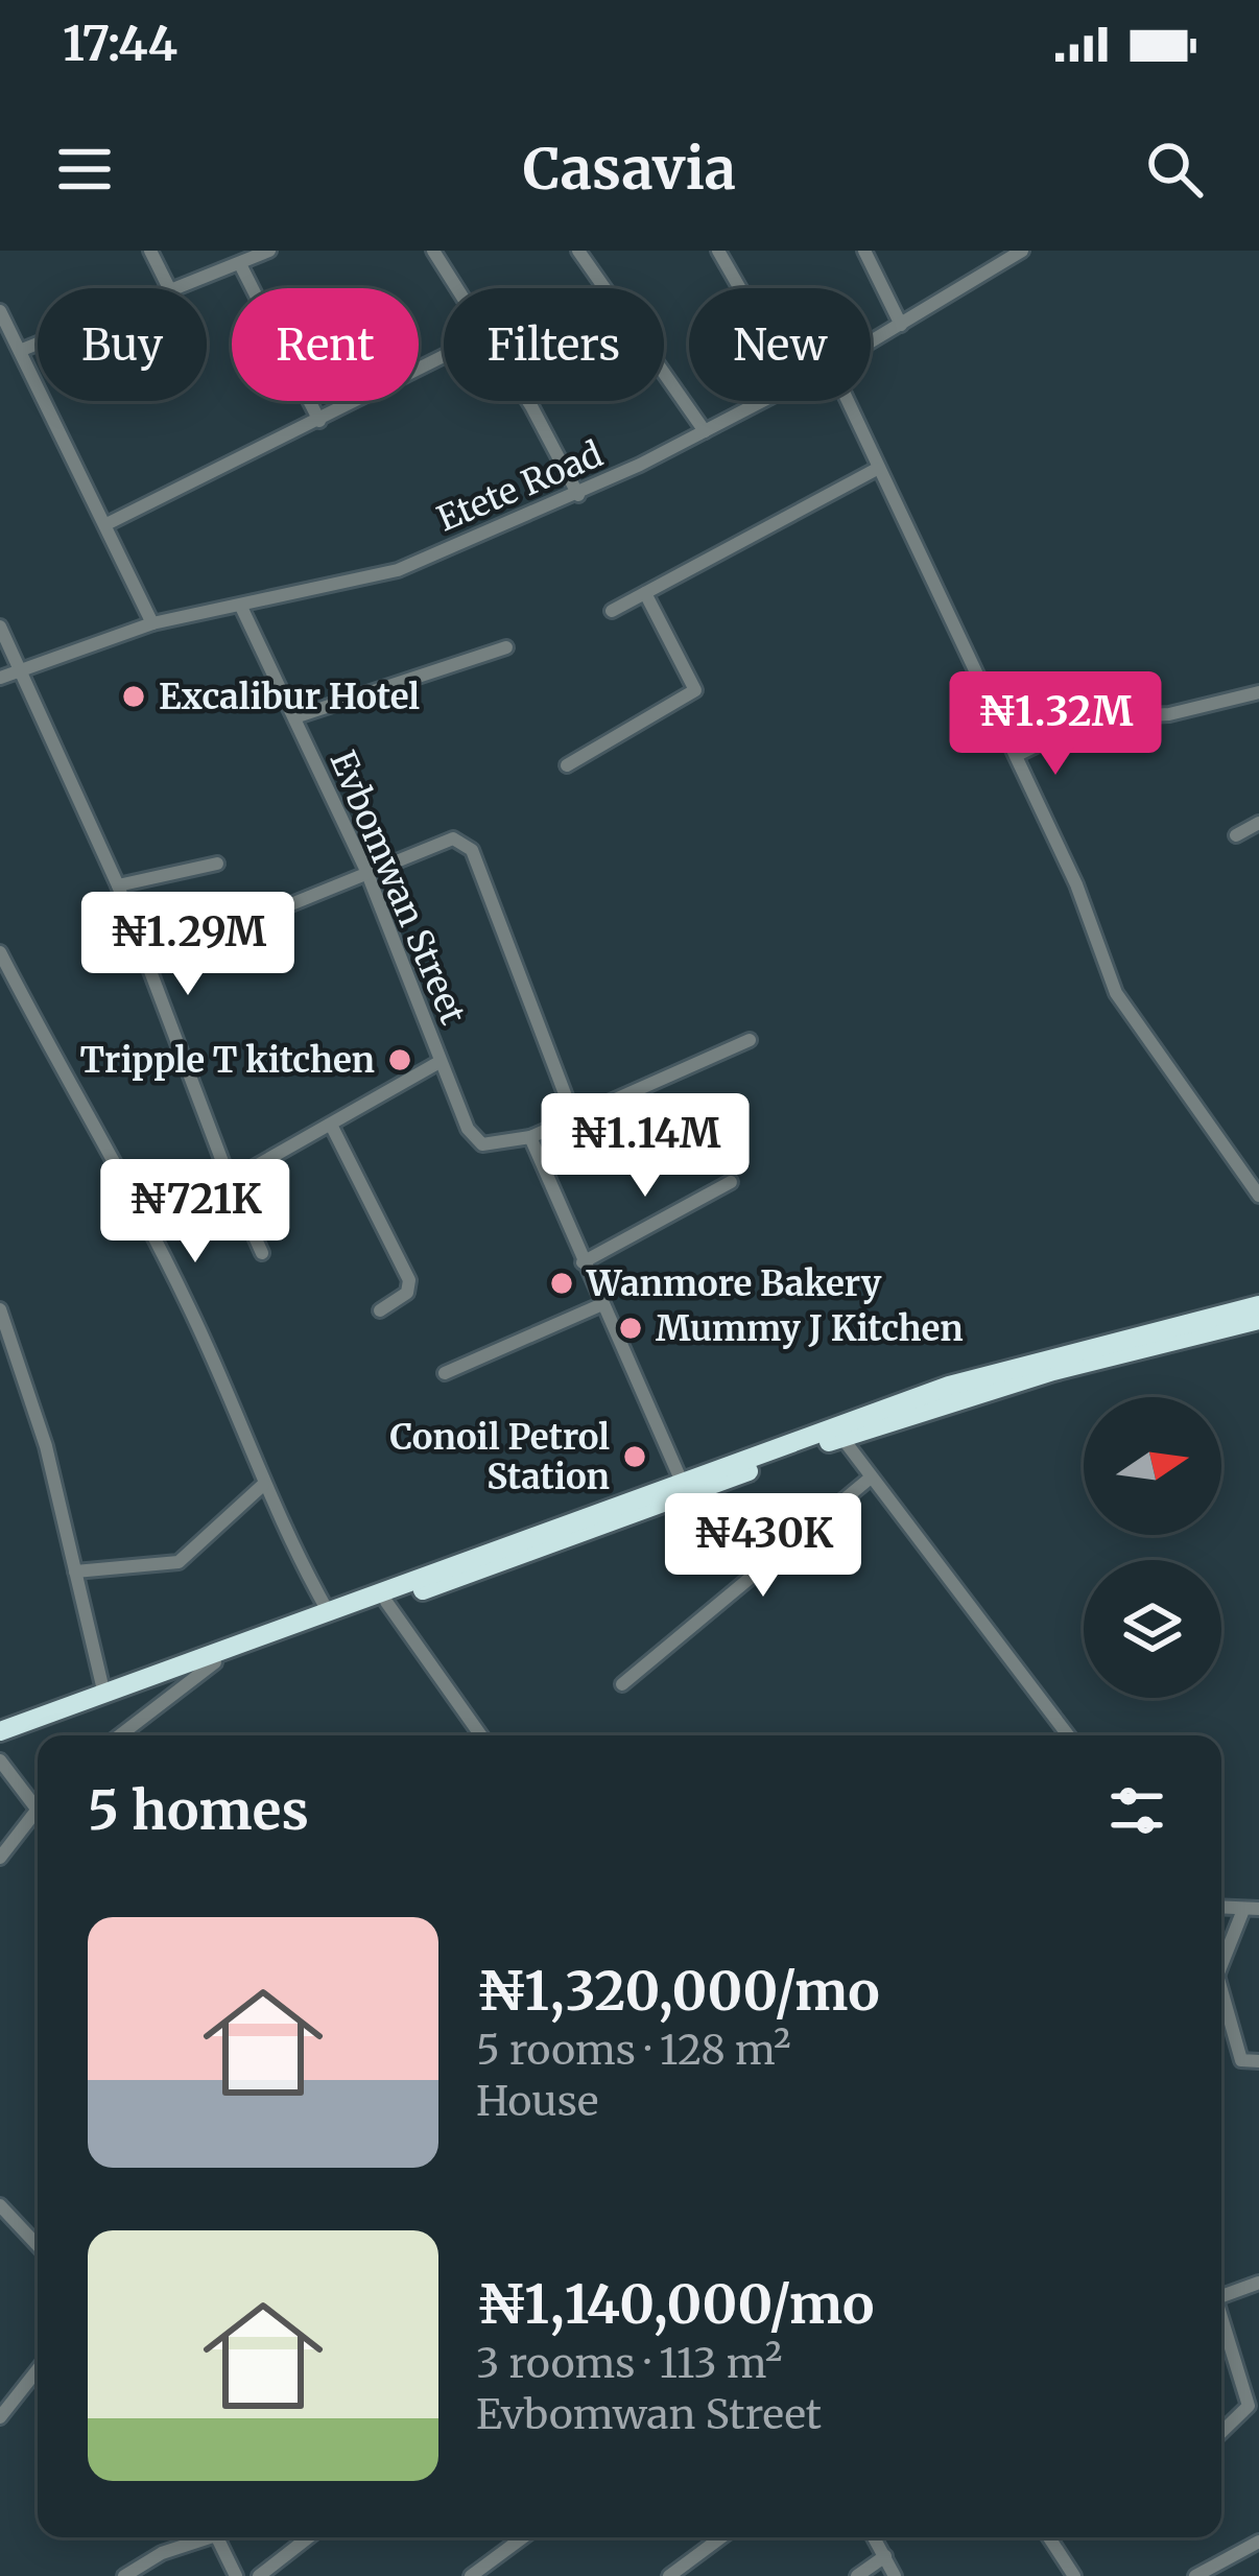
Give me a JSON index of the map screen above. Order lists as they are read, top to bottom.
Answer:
{
  "streets": {
    "street": ["Etete Road", "Evbomwan Street"]
  },
  "crossings": [
    ["Etete Road", "Evbomwan Street"]
  ],
  "places": [
    "Excalibur Hotel",
    "Tripple T kitchen",
    "Wanmore Bakery",
    "Mummy J Kitchen",
    "Conoil Petrol Station"
  ],
  "north": "right",
  "page": {
    "status": "17:44",
    "header": "Casavia",
    "chip": [
      "Buy",
      "Rent",
      "Filters",
      "New"
    ],
    "price": [
      "₦1.32M",
      "₦1.29M",
      "₦1.14M",
      "₦721K",
      "₦430K"
    ],
    "heading": "5 homes",
    "list": [
      {
        "name": "₦1,320,000/mo",
        "note": "5 rooms · 128 m² · House"
      },
      {
        "name": "₦1,140,000/mo",
        "note": "3 rooms · 113 m² · Evbomwan Street"
      }
    ]
  }
}
